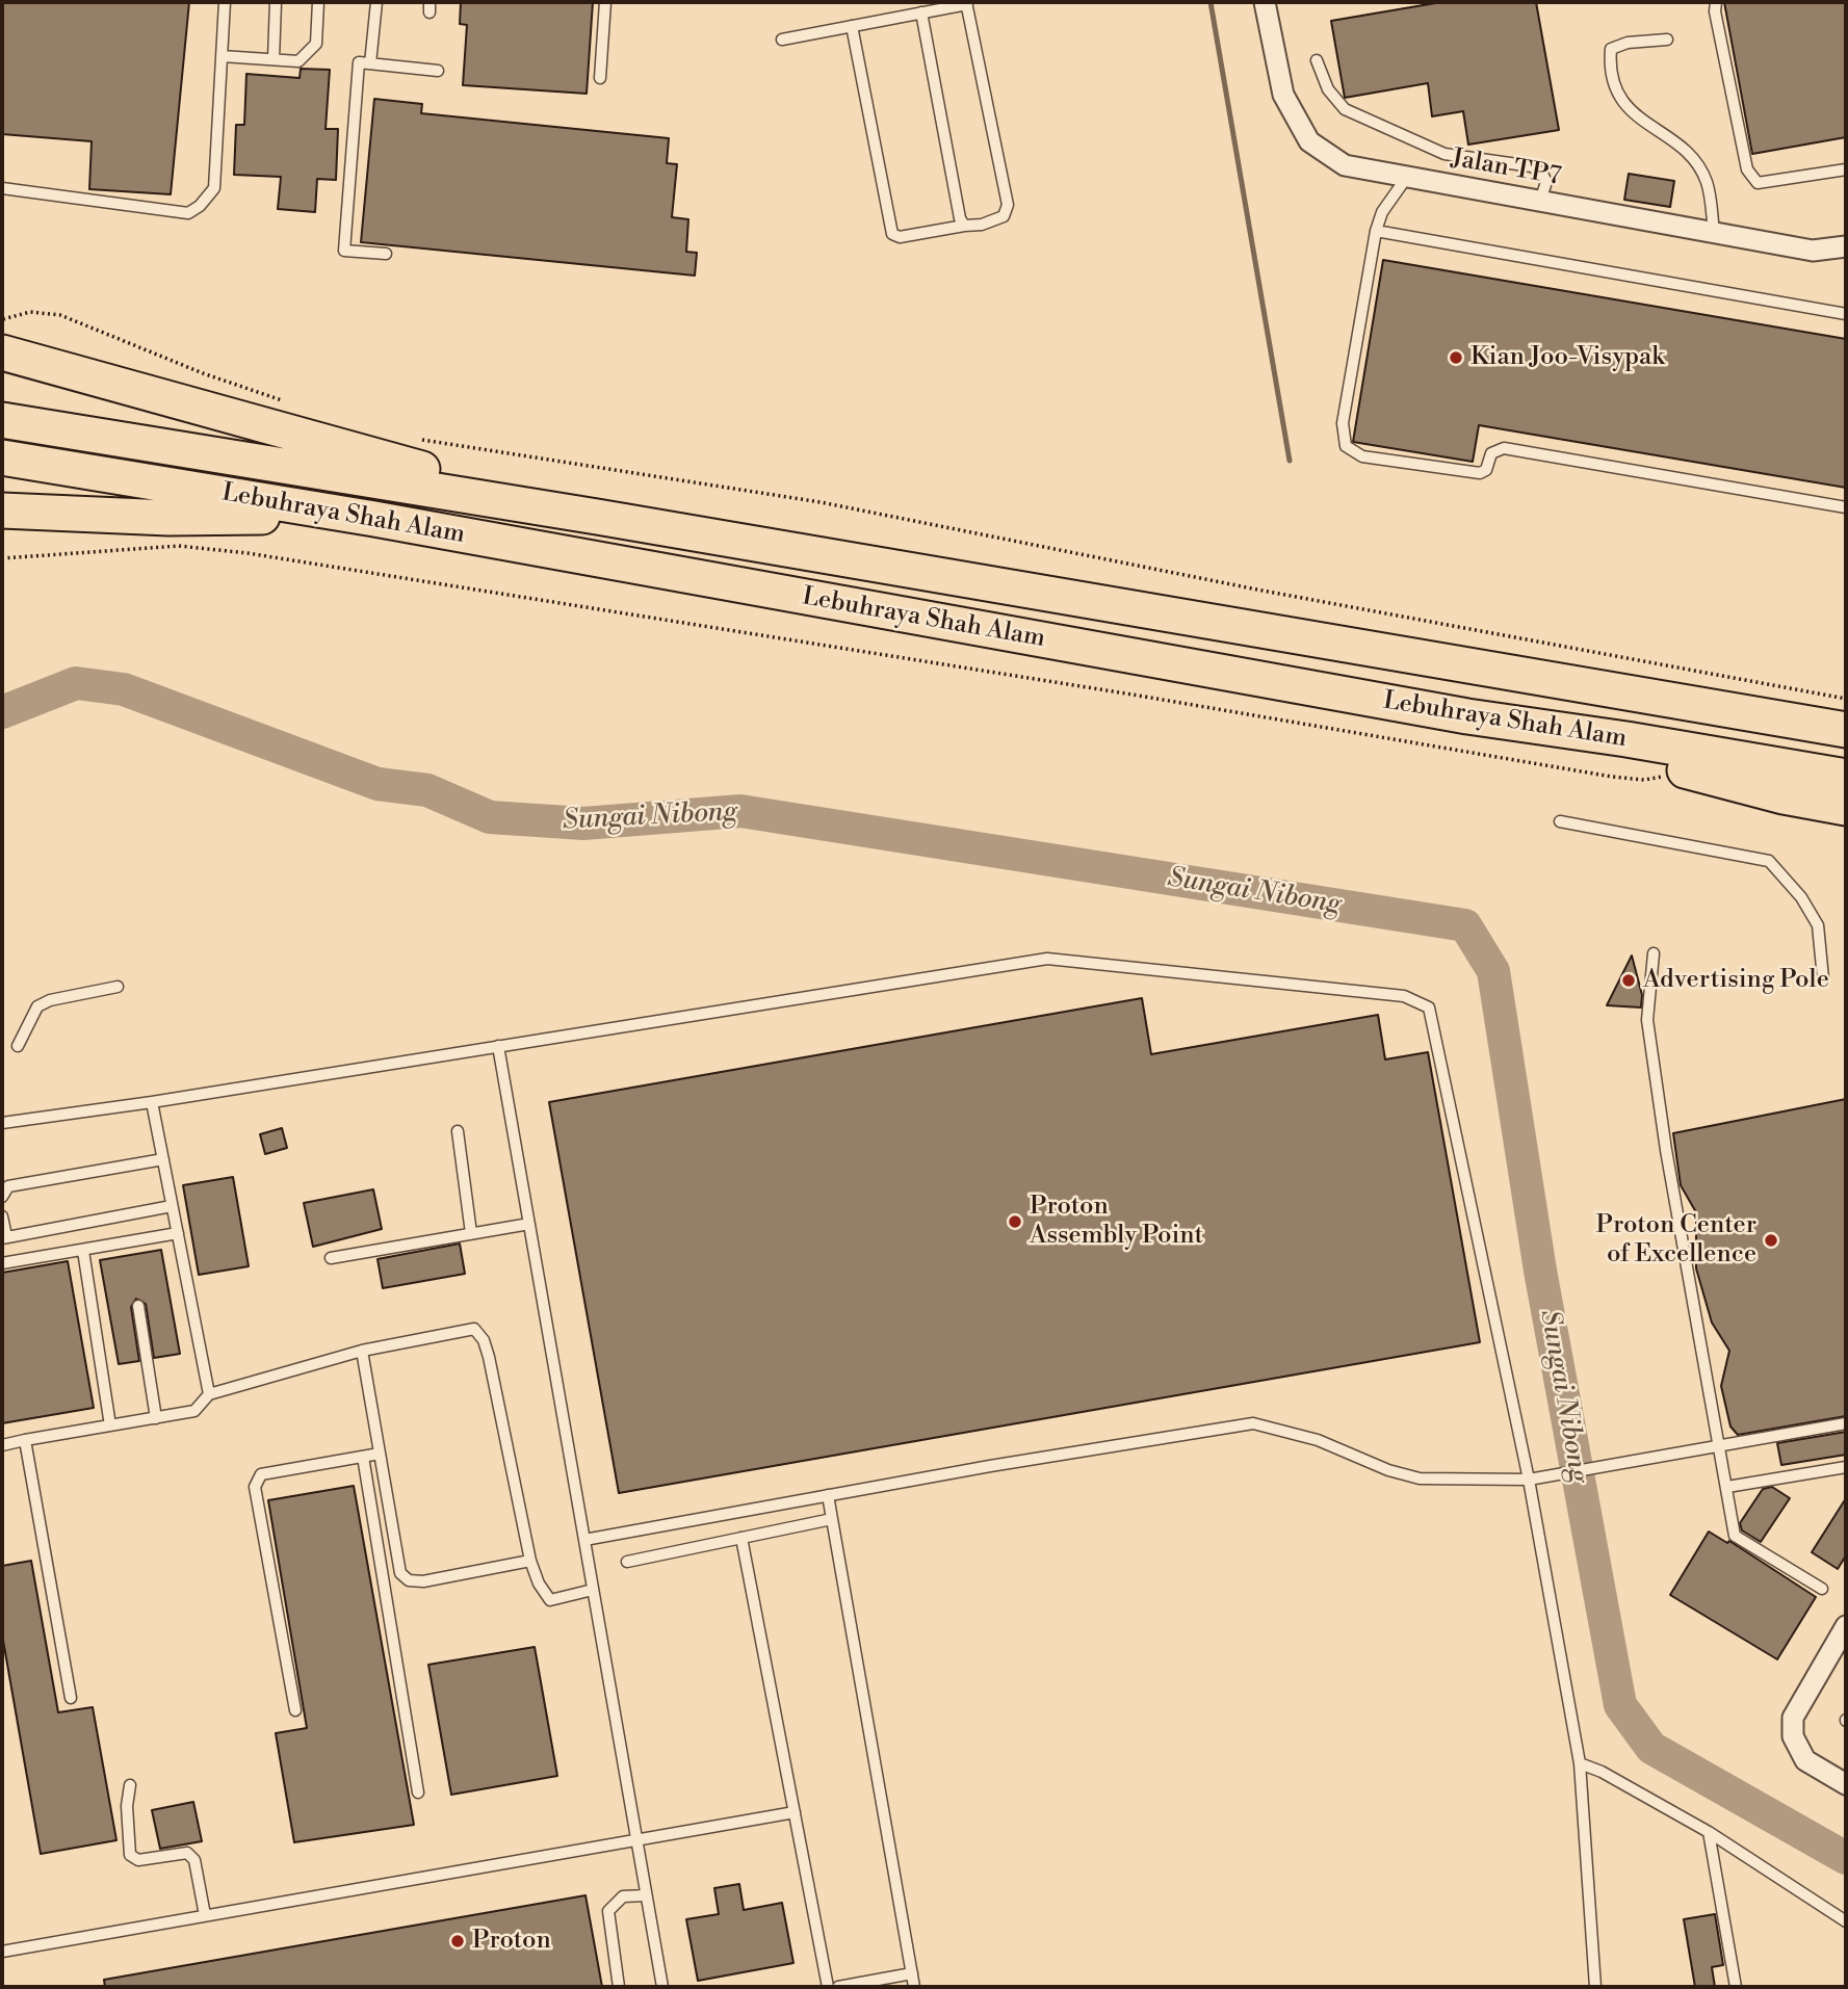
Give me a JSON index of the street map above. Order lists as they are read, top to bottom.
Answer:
{
  "streets": {
    "highway": ["Lebuhraya Shah Alam"],
    "street": ["Jalan TP7"]
  },
  "water": ["Sungai Nibong"],
  "places": [
    "Kian Joo-Visypak",
    "Advertising Pole",
    "Proton Assembly Point",
    "Proton Center of Excellence",
    "Proton"
  ]
}
